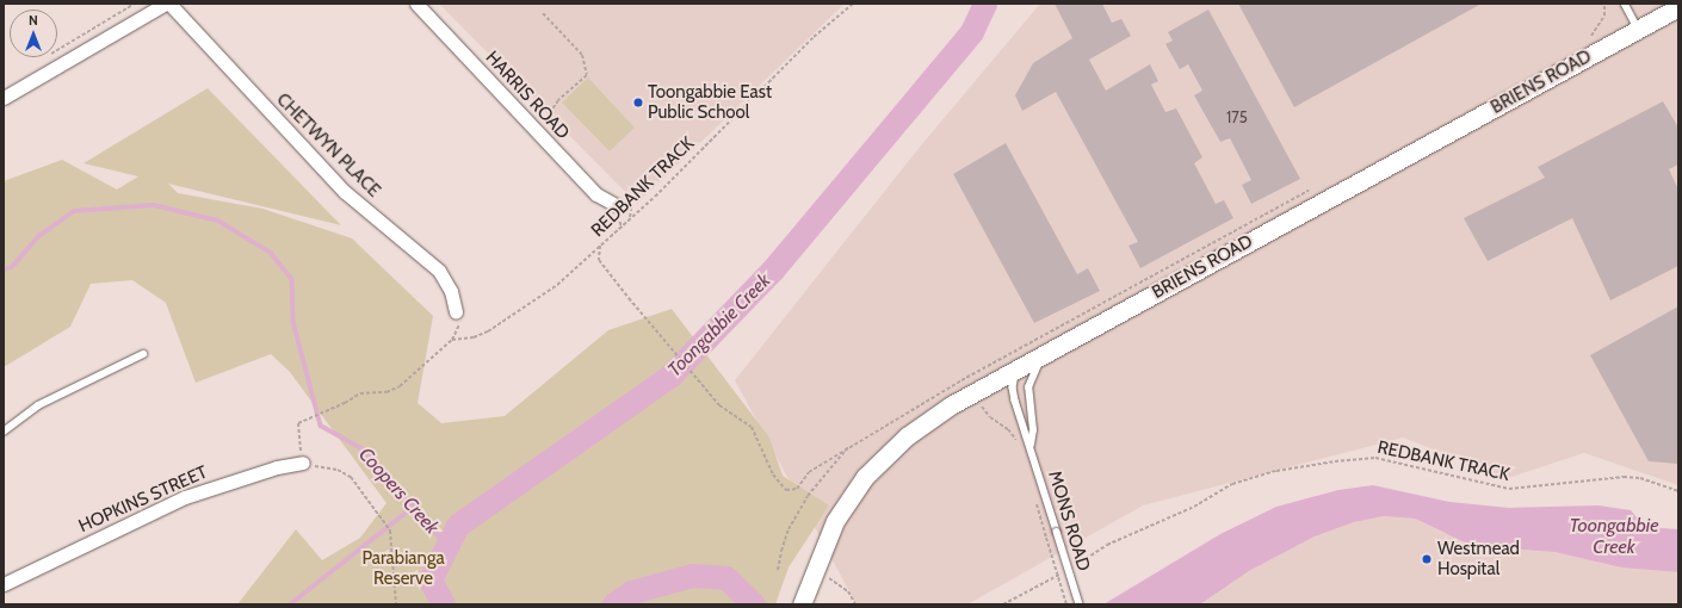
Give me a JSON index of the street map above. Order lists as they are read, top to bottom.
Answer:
{
  "streets": {
    "street": [
      "BRIENS ROAD",
      "HARRIS ROAD",
      "CHETWYN PLACE",
      "HOPKINS STREET"
    ],
    "lane": ["MONS ROAD"],
    "path": ["REDBANK TRACK"]
  },
  "crossings": [
    ["BRIENS ROAD", "MONS ROAD"],
    ["REDBANK TRACK", "HOPKINS STREET"]
  ],
  "water": ["Toongabbie Creek", "Coopers Creek"],
  "parks": ["Parabianga Reserve"],
  "places": ["Toongabbie East Public School", "Westmead Hospital"],
  "house_numbers": ["175"],
  "north": "top"
}
